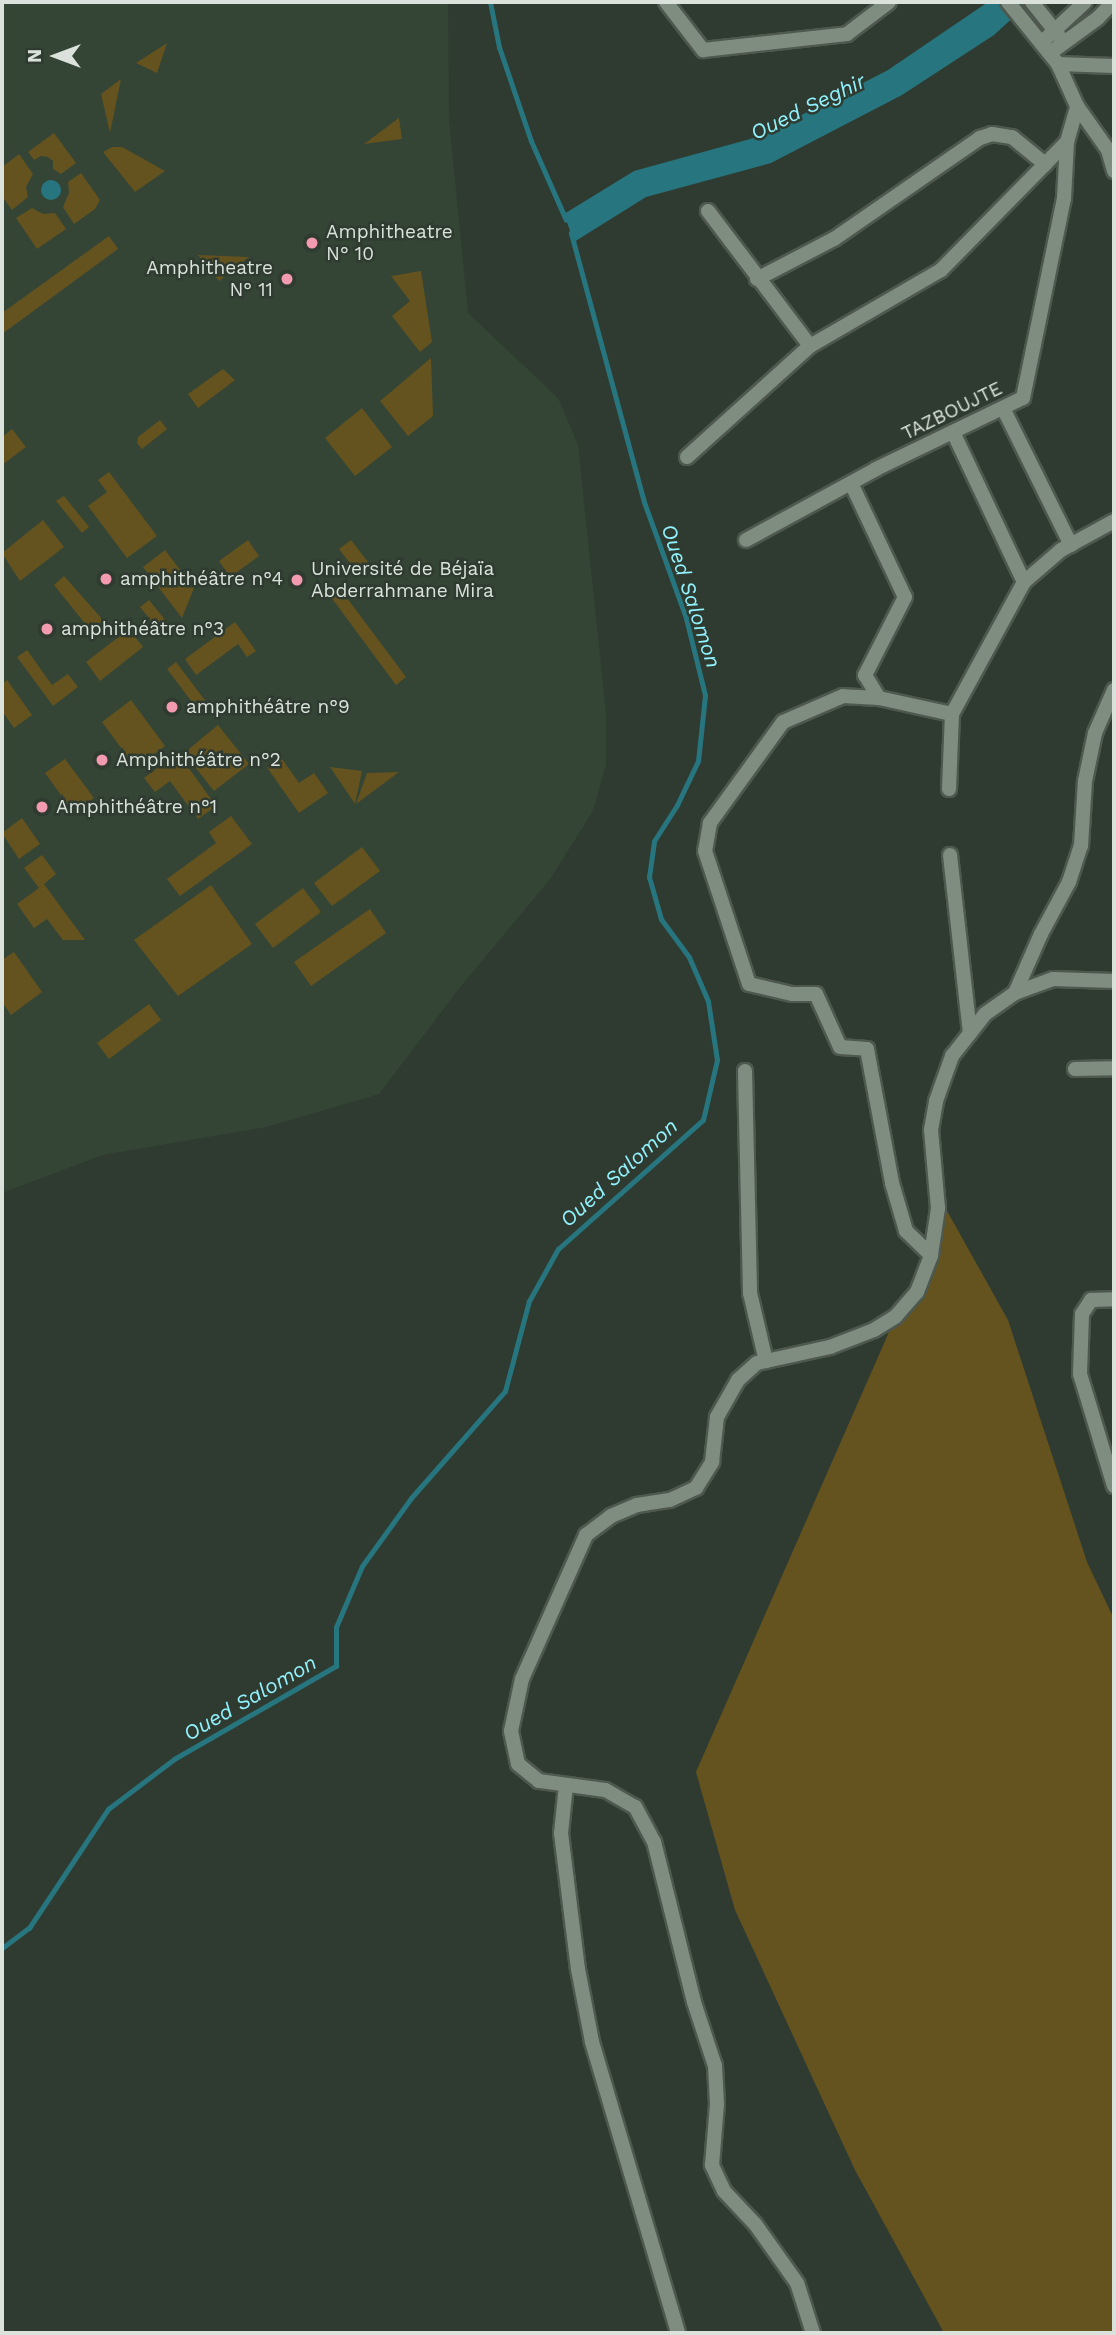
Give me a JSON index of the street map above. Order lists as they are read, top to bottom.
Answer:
{
  "streets": {
    "street": ["TAZBOUJTE"]
  },
  "water": ["Oued Seghir", "Oued Salomon"],
  "places": [
    "Amphitheatre N° 10",
    "Amphitheatre N° 11",
    "amphithéâtre n°4",
    "Université de Béjaïa Abderrahmane Mira",
    "amphithéâtre n°3",
    "amphithéâtre n°9",
    "Amphithéâtre n°2",
    "Amphithéâtre n°1"
  ],
  "north": "left"
}
